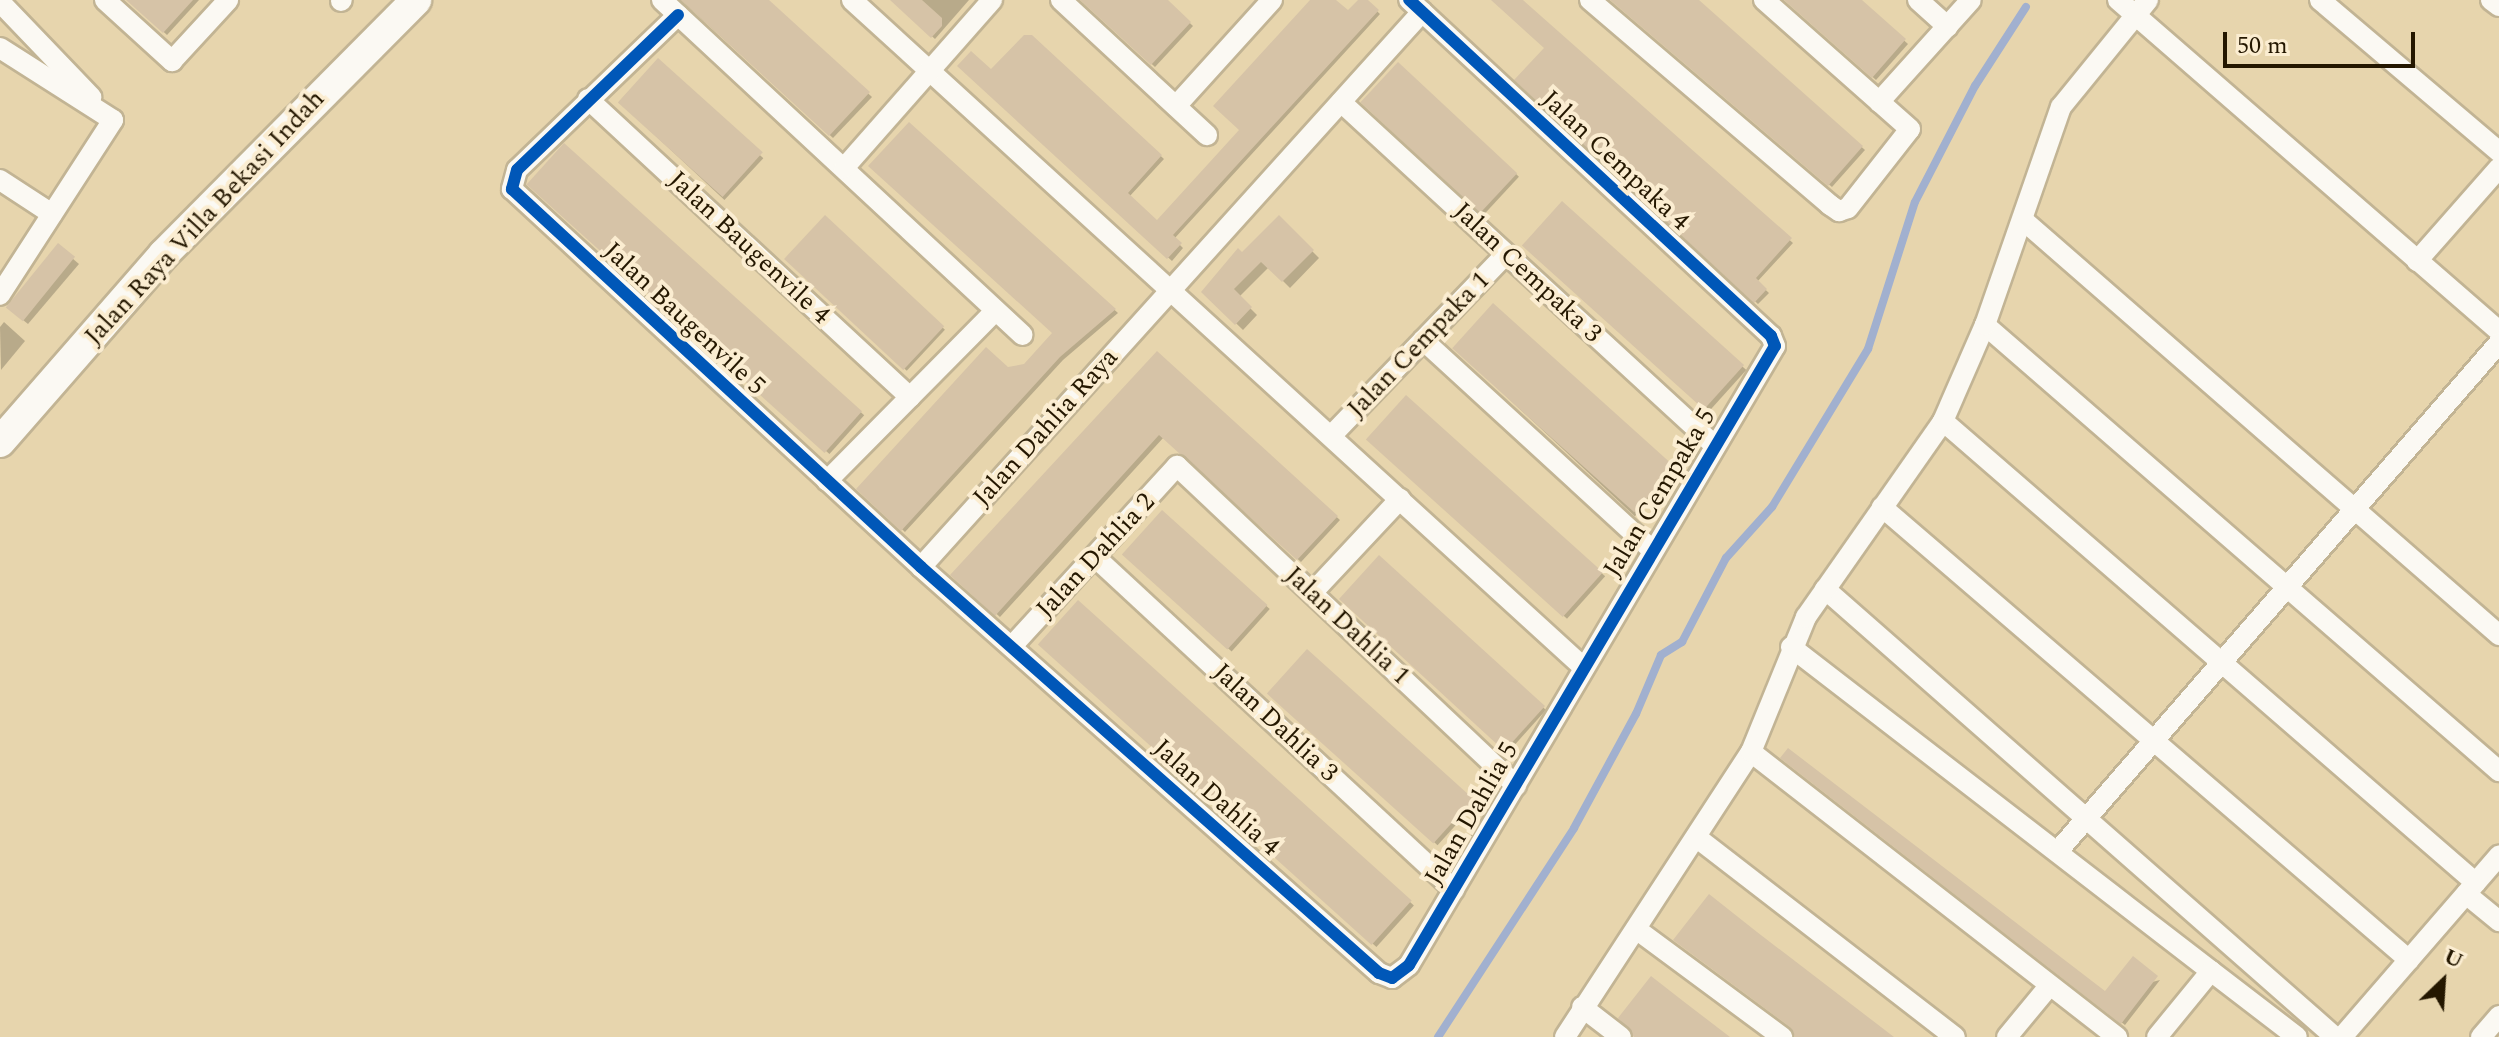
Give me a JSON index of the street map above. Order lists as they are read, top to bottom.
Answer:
{
  "streets": {
    "main road": ["Jalan Raya Villa Bekasi Indah"],
    "street": [
      "Jalan Cempaka 4",
      "Jalan Baugenvile 4",
      "Jalan Cempaka 3",
      "Jalan Baugenvile 5",
      "Jalan Cempaka 1",
      "Jalan Dahlia Raya",
      "Jalan Cempaka 5",
      "Jalan Dahlia 2",
      "Jalan Dahlia 1",
      "Jalan Dahlia 3",
      "Jalan Dahlia 4",
      "Jalan Dahlia 5"
    ]
  },
  "crossings": [
    ["Jalan Cempaka 4", "Jalan Dahlia Raya"],
    ["Jalan Cempaka 4", "Jalan Cempaka 5"],
    ["Jalan Baugenvile 4", "Jalan Baugenvile 5"],
    ["Jalan Cempaka 3", "Jalan Cempaka 1"],
    ["Jalan Cempaka 3", "Jalan Dahlia Raya"],
    ["Jalan Cempaka 3", "Jalan Cempaka 5"],
    ["Jalan Baugenvile 5", "Jalan Dahlia Raya"],
    ["Jalan Baugenvile 5", "Jalan Dahlia 4"],
    ["Jalan Dahlia Raya", "Jalan Dahlia 4"],
    ["Jalan Cempaka 5", "Jalan Dahlia 5"],
    ["Jalan Dahlia 2", "Jalan Dahlia 1"],
    ["Jalan Dahlia 2", "Jalan Dahlia 3"],
    ["Jalan Dahlia 2", "Jalan Dahlia 4"],
    ["Jalan Dahlia 1", "Jalan Dahlia 5"],
    ["Jalan Dahlia 3", "Jalan Dahlia 5"],
    ["Jalan Dahlia 4", "Jalan Dahlia 5"]
  ],
  "scale_bar": "50 m",
  "north": "top right"
}
